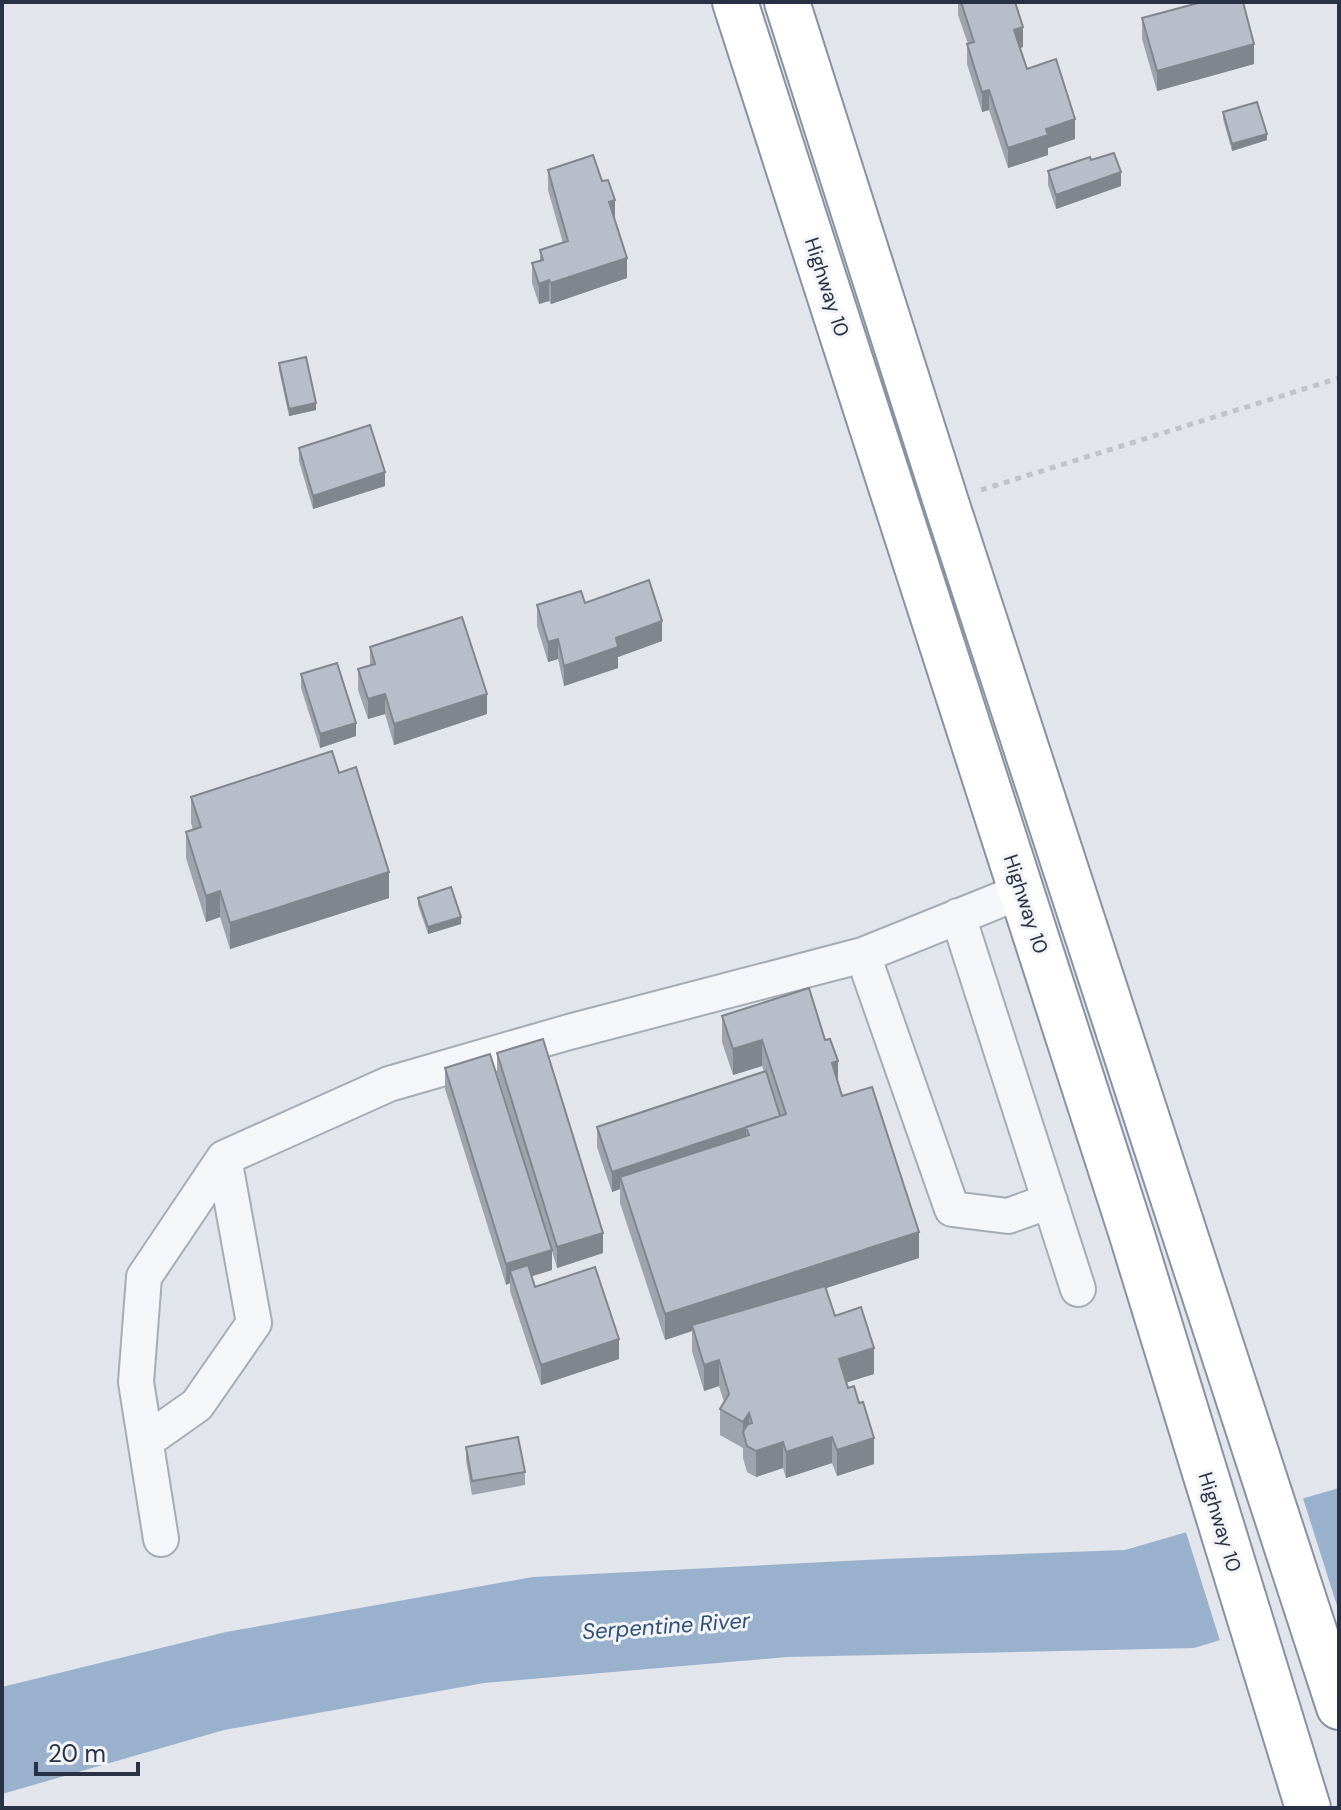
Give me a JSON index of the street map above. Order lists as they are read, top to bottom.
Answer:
{
  "streets": {
    "highway": ["Highway 10"]
  },
  "water": ["Serpentine River"],
  "scale_bar": "20 m"
}
